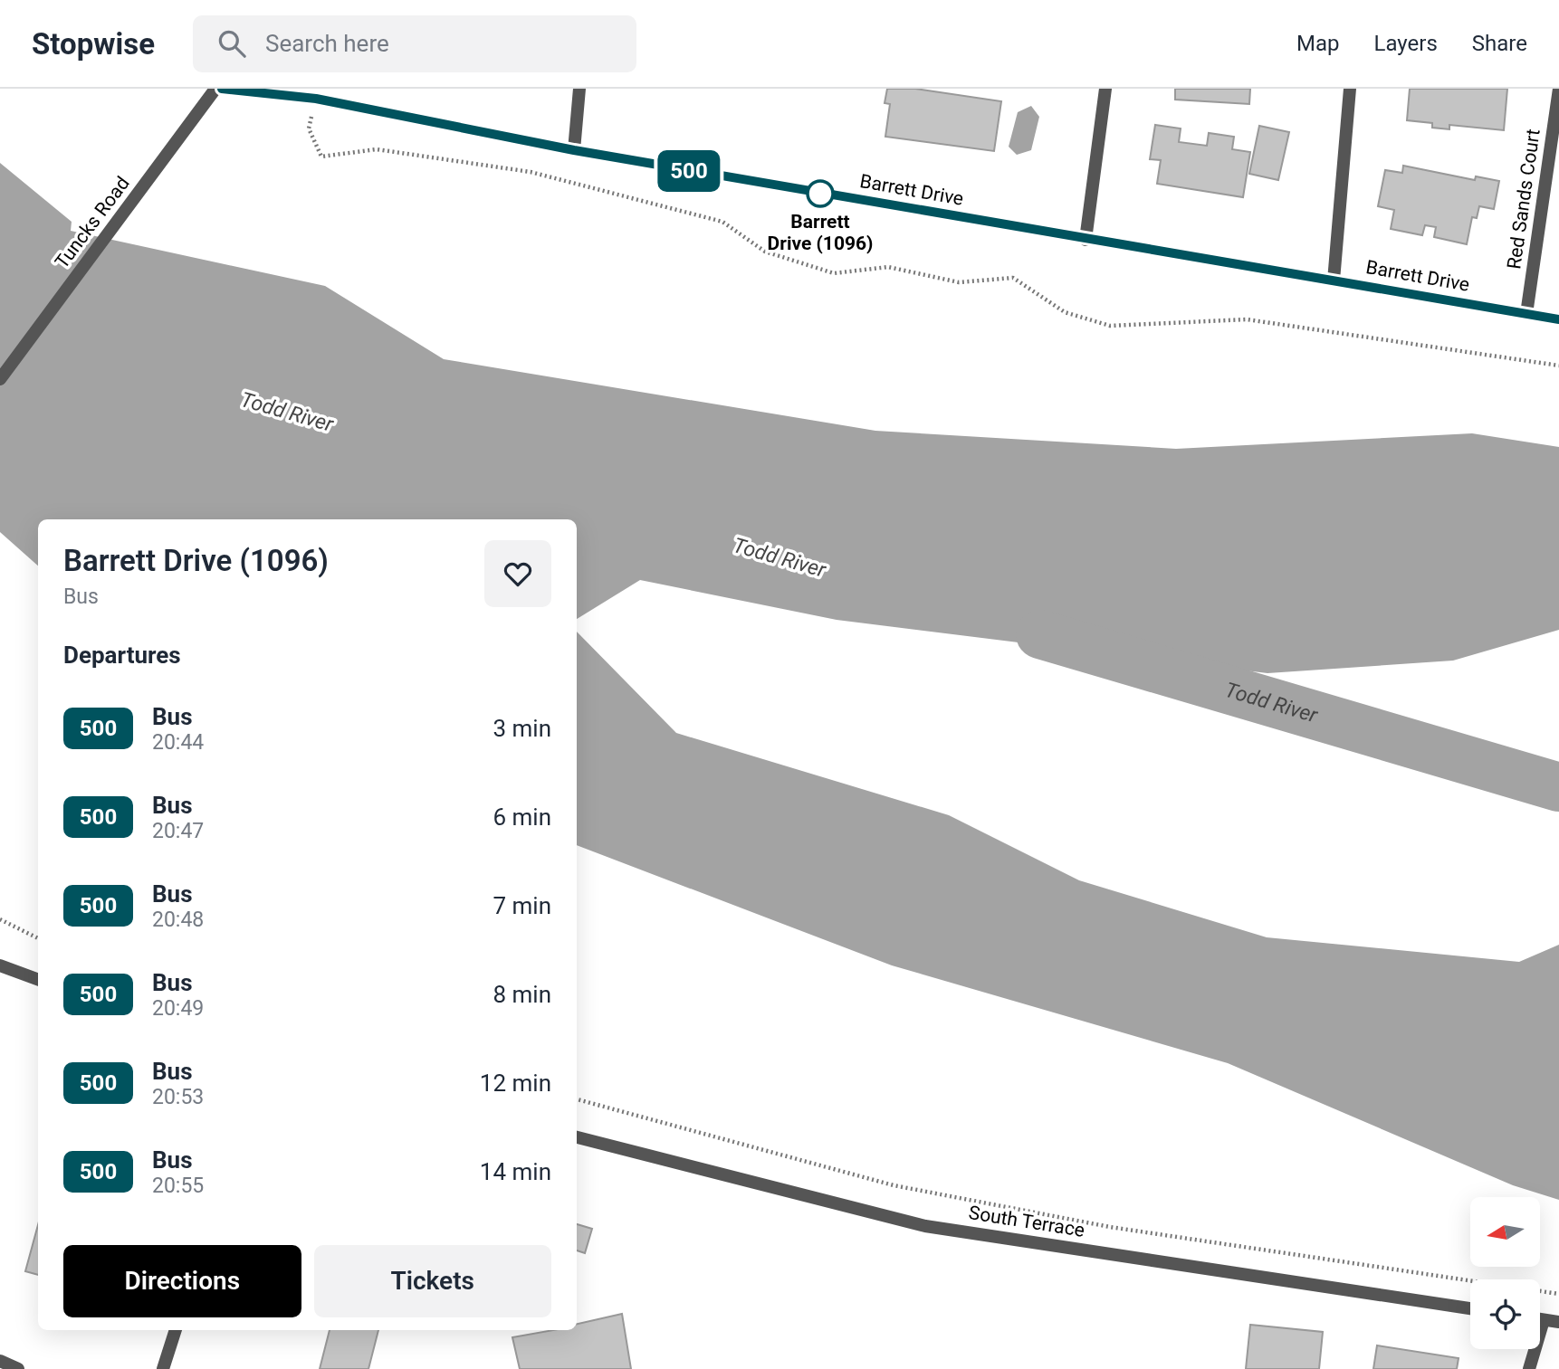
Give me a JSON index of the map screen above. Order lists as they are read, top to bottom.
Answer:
{
  "streets": {
    "street": [
      "Barrett Drive",
      "Red Sands Court",
      "Tuncks Road",
      "South Terrace"
    ]
  },
  "crossings": [
    ["Barrett Drive", "Red Sands Court"]
  ],
  "water": ["Todd River"],
  "places": ["Barrett Drive (1096)"],
  "lines": ["bus line 500"],
  "north": "left",
  "page": {
    "header": "Stopwise",
    "search": "Search here",
    "nav": ["Map", "Layers", "Share"],
    "on_map": "500",
    "heading": [
      ["Barrett Drive (1096)", "Bus"],
      "Departures"
    ],
    "list": [
      {
        "mark": "500",
        "name": "Bus",
        "note": "20:44",
        "value": "3 min"
      },
      {
        "mark": "500",
        "name": "Bus",
        "note": "20:47",
        "value": "6 min"
      },
      {
        "mark": "500",
        "name": "Bus",
        "note": "20:48",
        "value": "7 min"
      },
      {
        "mark": "500",
        "name": "Bus",
        "note": "20:49",
        "value": "8 min"
      },
      {
        "mark": "500",
        "name": "Bus",
        "note": "20:53",
        "value": "12 min"
      },
      {
        "mark": "500",
        "name": "Bus",
        "note": "20:55",
        "value": "14 min"
      }
    ],
    "buttons": ["Directions", "Tickets"]
  }
}
